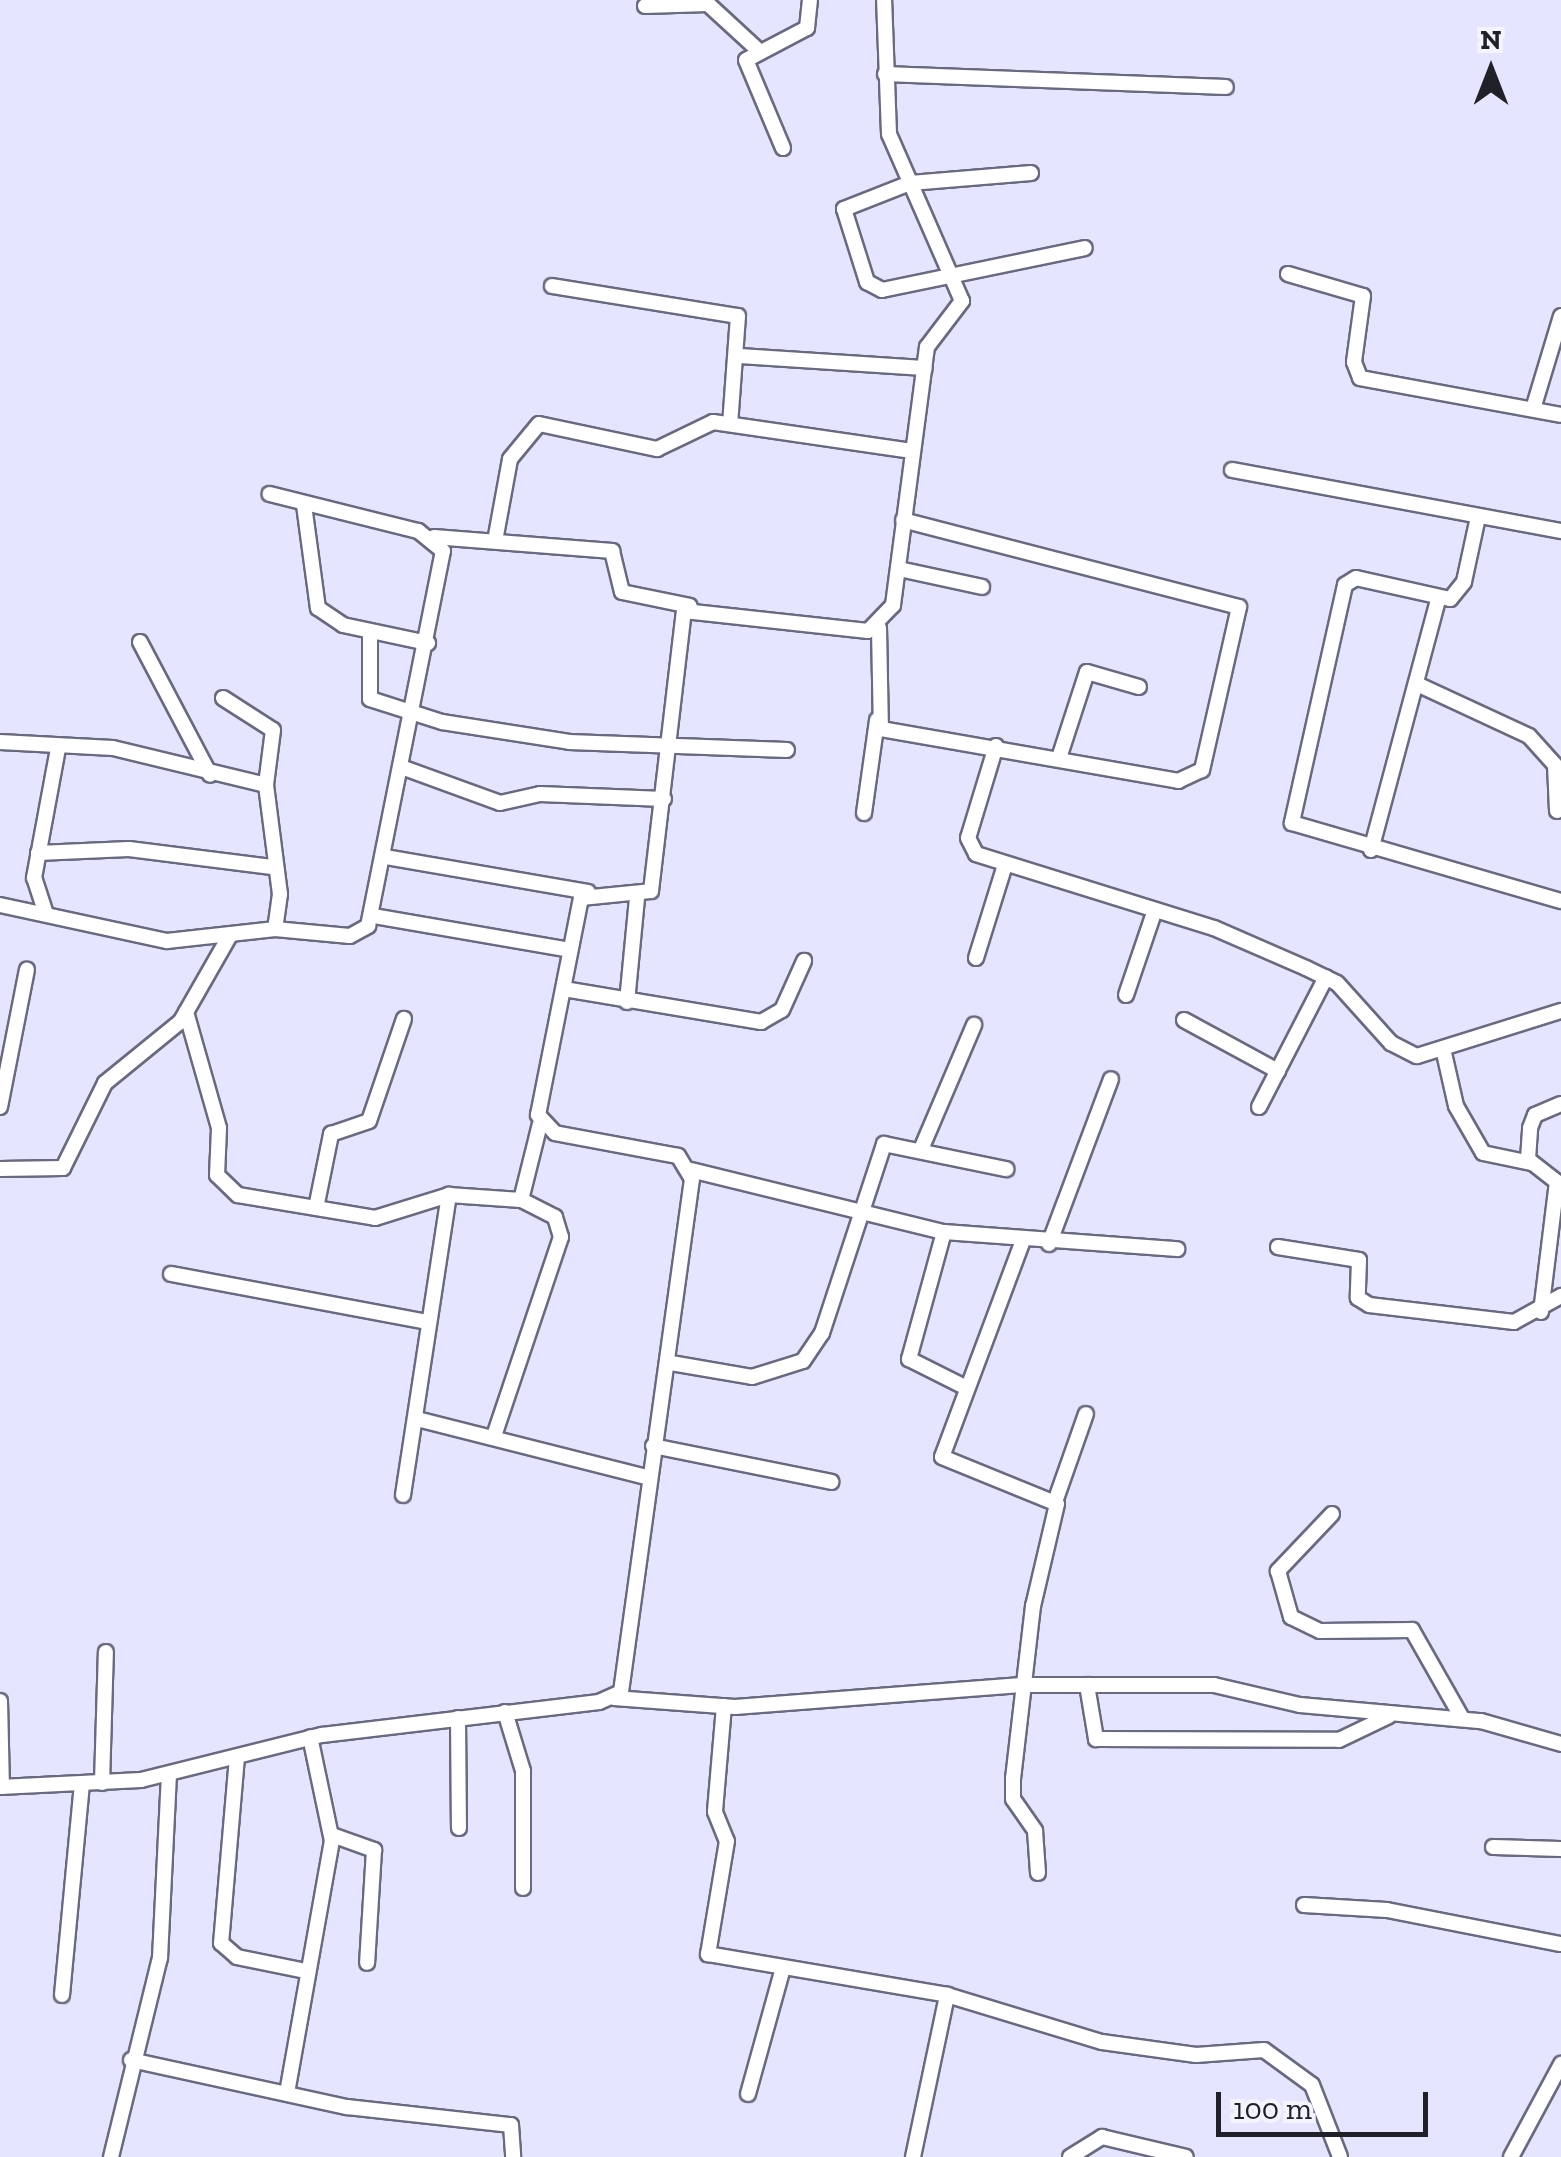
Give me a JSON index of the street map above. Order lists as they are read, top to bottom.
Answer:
{
  "scale_bar": "100 m",
  "north": "top"
}
